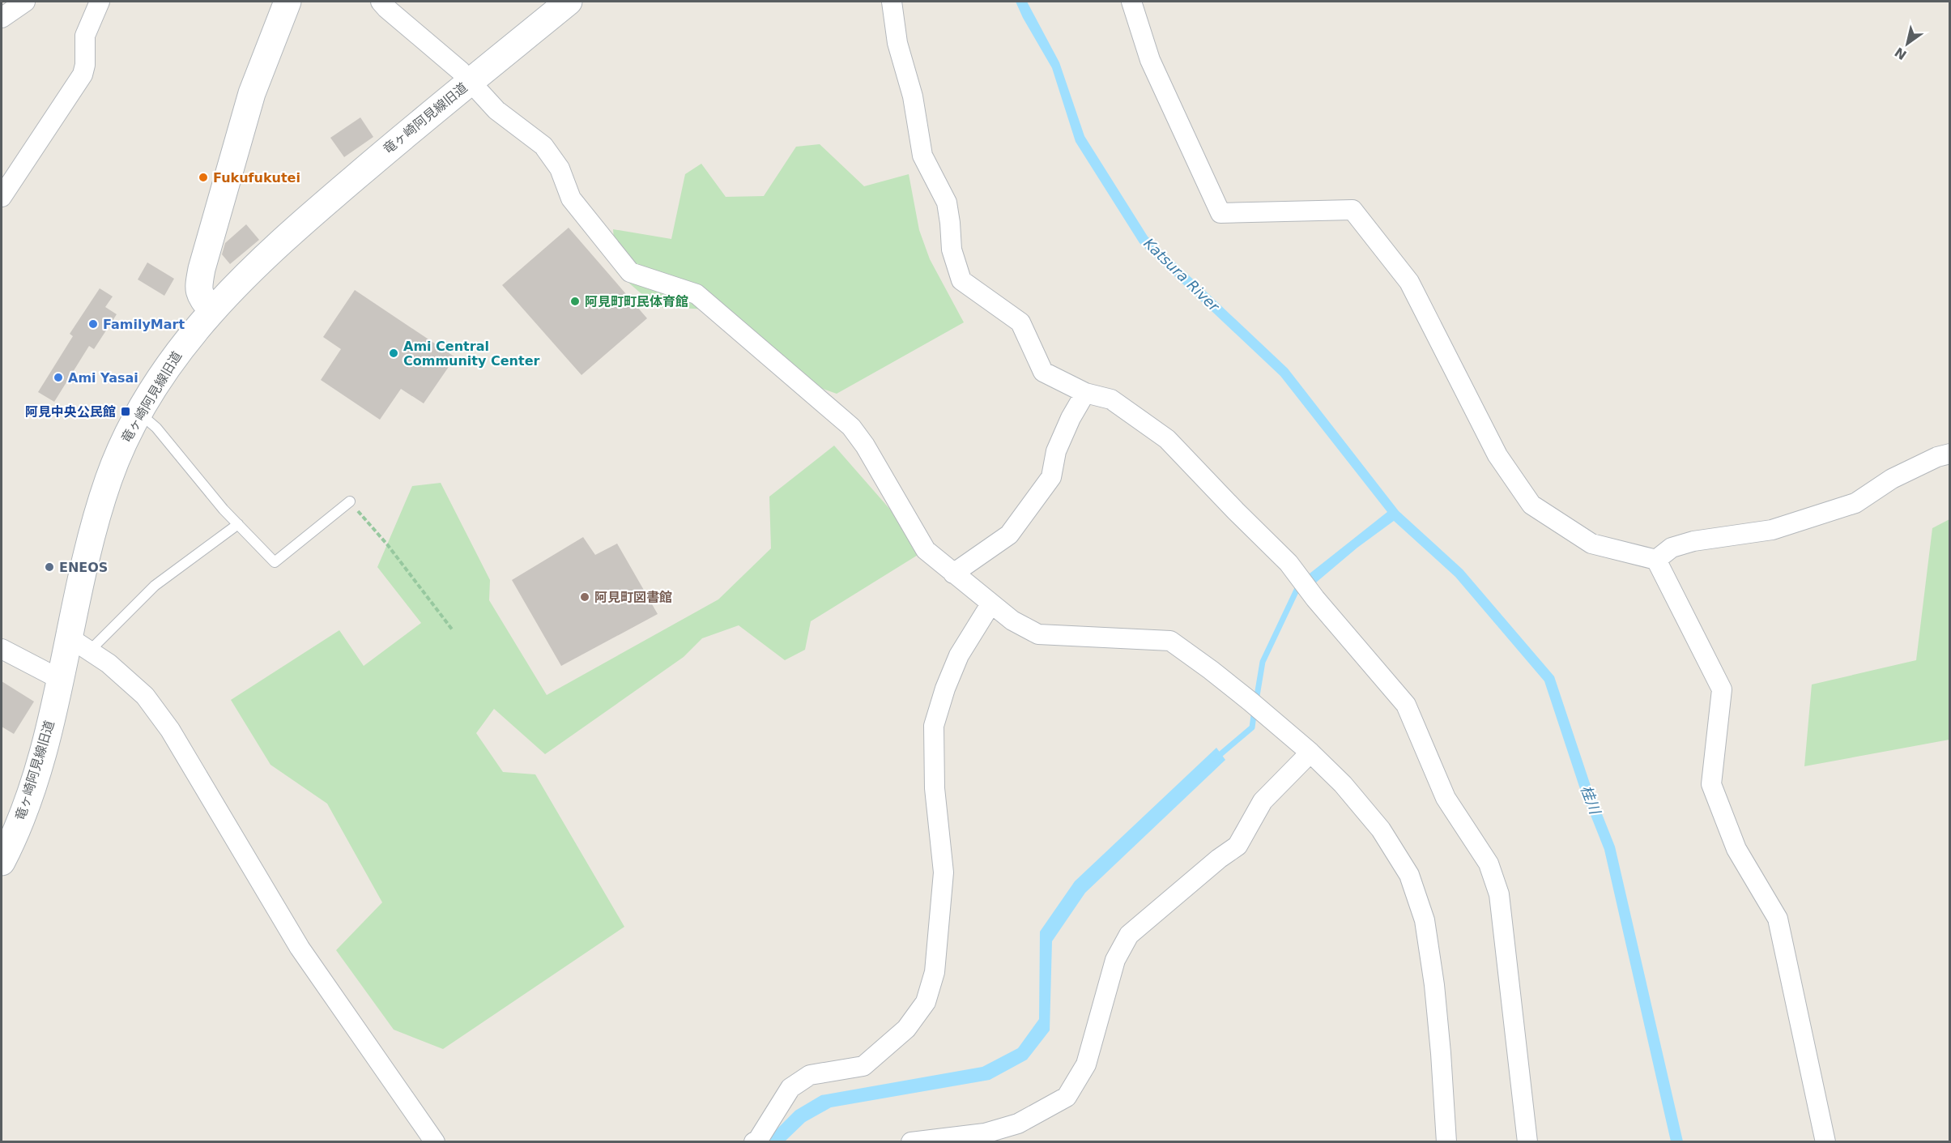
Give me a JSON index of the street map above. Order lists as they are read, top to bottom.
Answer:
{
  "streets": {
    "street": ["竜ヶ崎阿見線旧道"]
  },
  "water": ["Katsura River", "桂川"],
  "places": {
    "other": [
      "Fukufukutei",
      "阿見町町民体育館",
      "FamilyMart",
      "Ami Central Community Center",
      "Ami Yasai",
      "ENEOS",
      "阿見町図書館"
    ],
    "transit": ["阿見中央公民館"]
  },
  "north": "bottom left"
}
